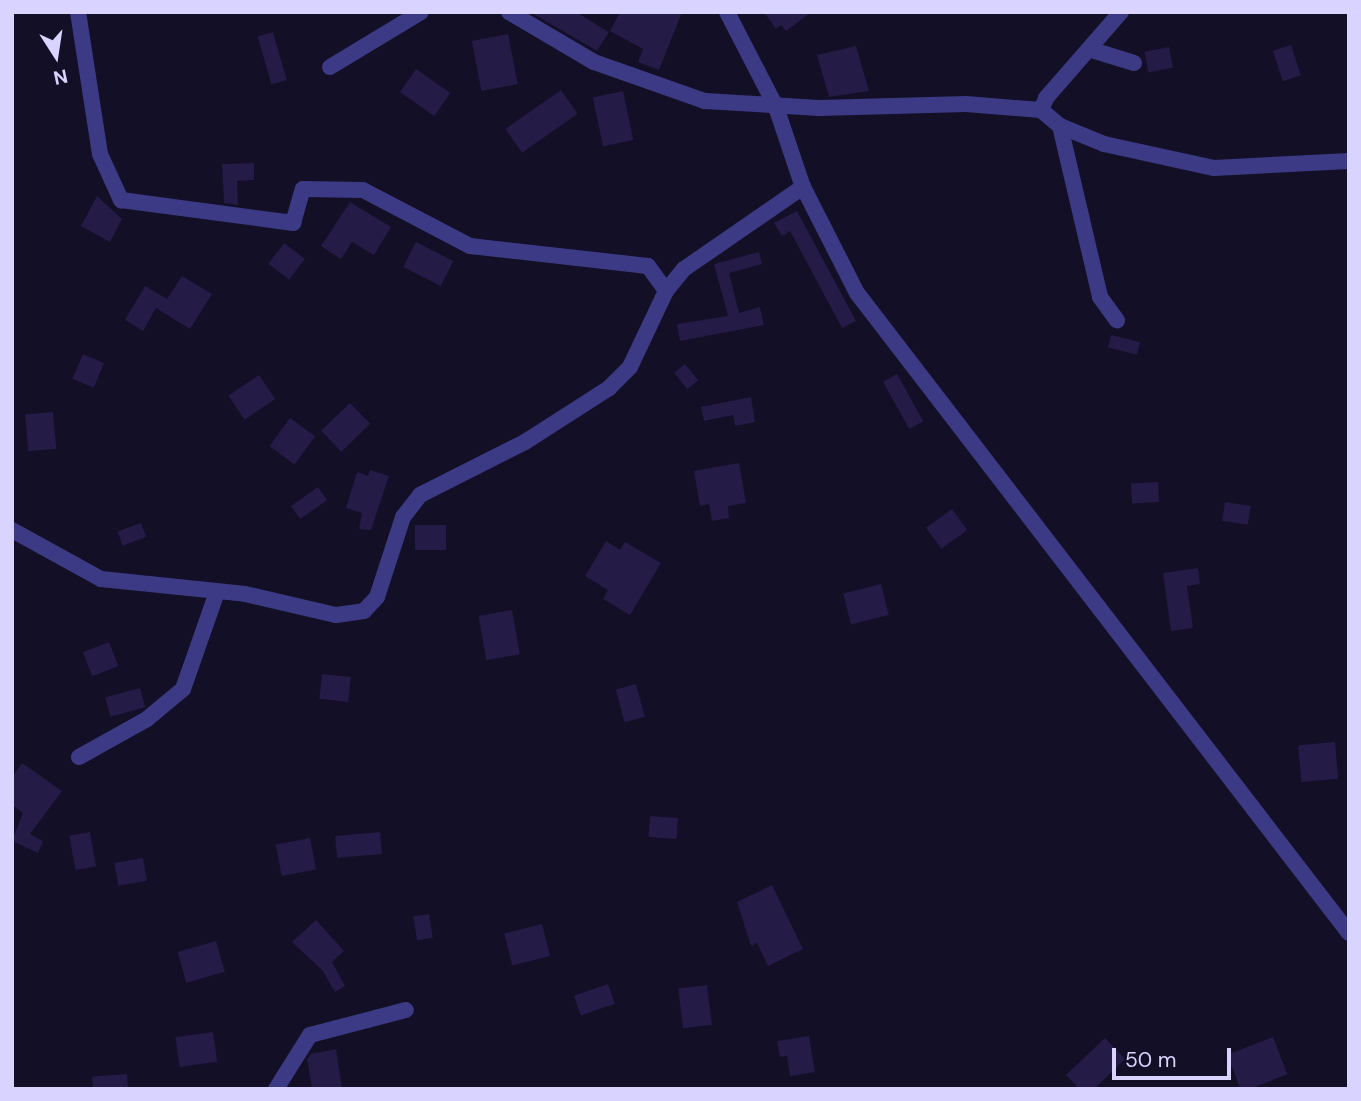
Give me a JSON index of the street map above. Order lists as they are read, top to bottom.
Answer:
{
  "scale_bar": "50 m",
  "north": "bottom"
}
